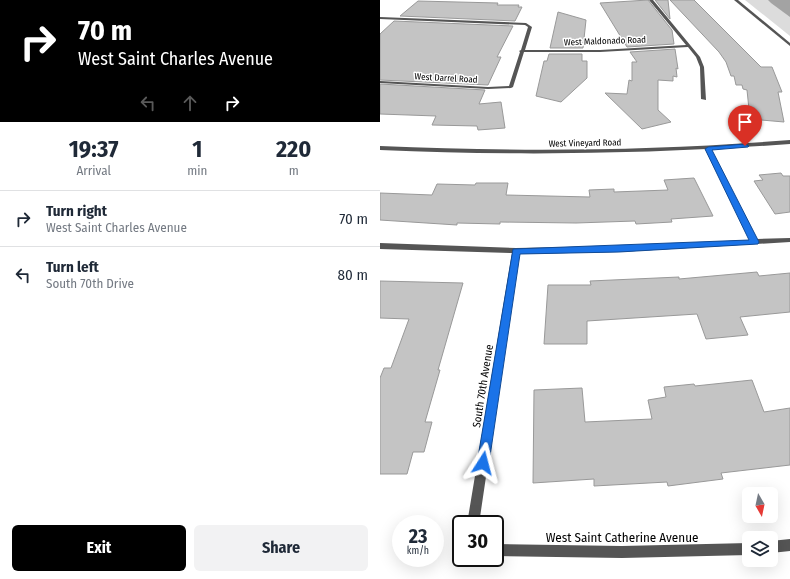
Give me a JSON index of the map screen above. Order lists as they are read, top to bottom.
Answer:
{
  "streets": {
    "street": [
      "West Maldonado Road",
      "West Darrel Road",
      "West Vineyard Road",
      "South 70th Avenue",
      "West Saint Catherine Avenue"
    ]
  },
  "crossings": [
    ["West Maldonado Road", "West Darrel Road"]
  ],
  "north": "bottom",
  "page": {
    "turn": ["70 m", "West Saint Charles Avenue"],
    "eta": [
      "19:37",
      "Arrival",
      "1",
      "min",
      "220",
      "m"
    ],
    "list": [
      {
        "name": "Turn right",
        "note": "West Saint Charles Avenue",
        "value": "70 m"
      },
      {
        "name": "Turn left",
        "note": "South 70th Drive",
        "value": "80 m"
      }
    ],
    "speed": "23 km/h",
    "limit": "30",
    "buttons": ["Exit", "Share"]
  }
}
